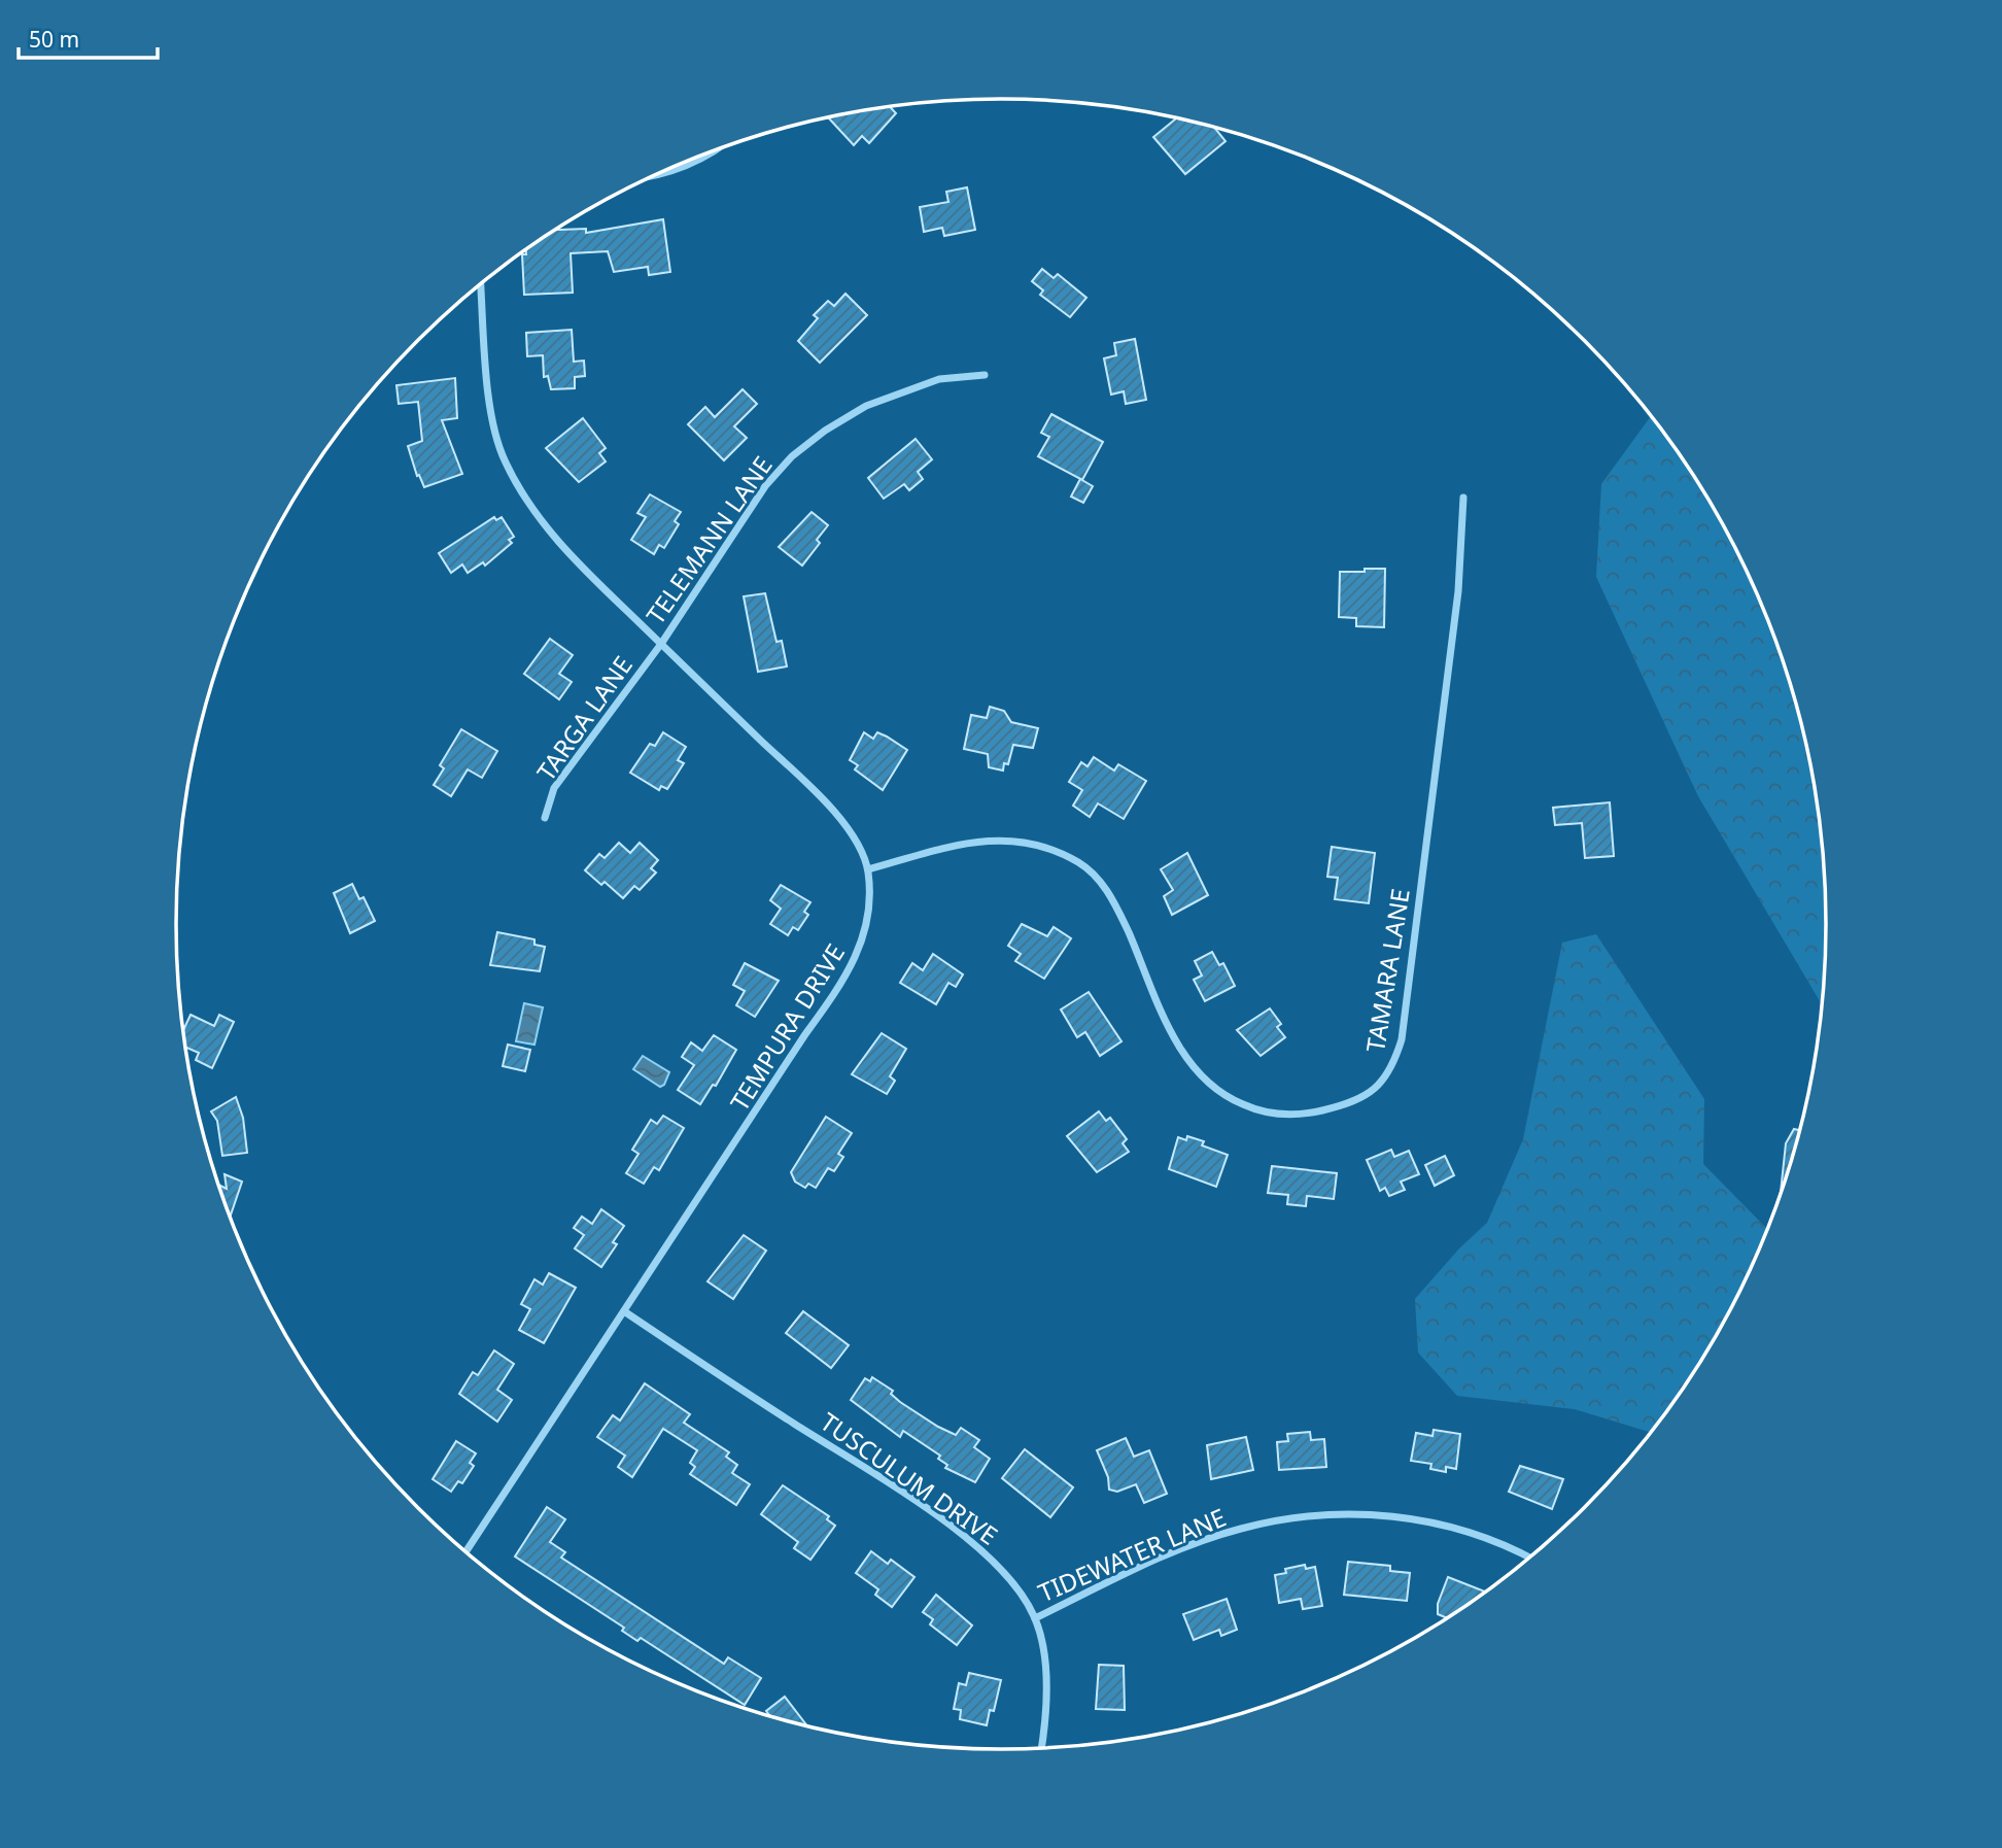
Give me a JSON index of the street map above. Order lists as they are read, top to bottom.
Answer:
{
  "streets": {
    "street": [
      "TELEMANN LANE",
      "TARGA LANE",
      "TAMARA LANE",
      "TEMPURA DRIVE",
      "TUSCULUM DRIVE",
      "TIDEWATER LANE"
    ]
  },
  "crossings": [
    ["TELEMANN LANE", "TARGA LANE"],
    ["TELEMANN LANE", "TEMPURA DRIVE"],
    ["TARGA LANE", "TEMPURA DRIVE"],
    ["TAMARA LANE", "TEMPURA DRIVE"],
    ["TEMPURA DRIVE", "TUSCULUM DRIVE"],
    ["TUSCULUM DRIVE", "TIDEWATER LANE"]
  ],
  "scale_bar": "50 m"
}
